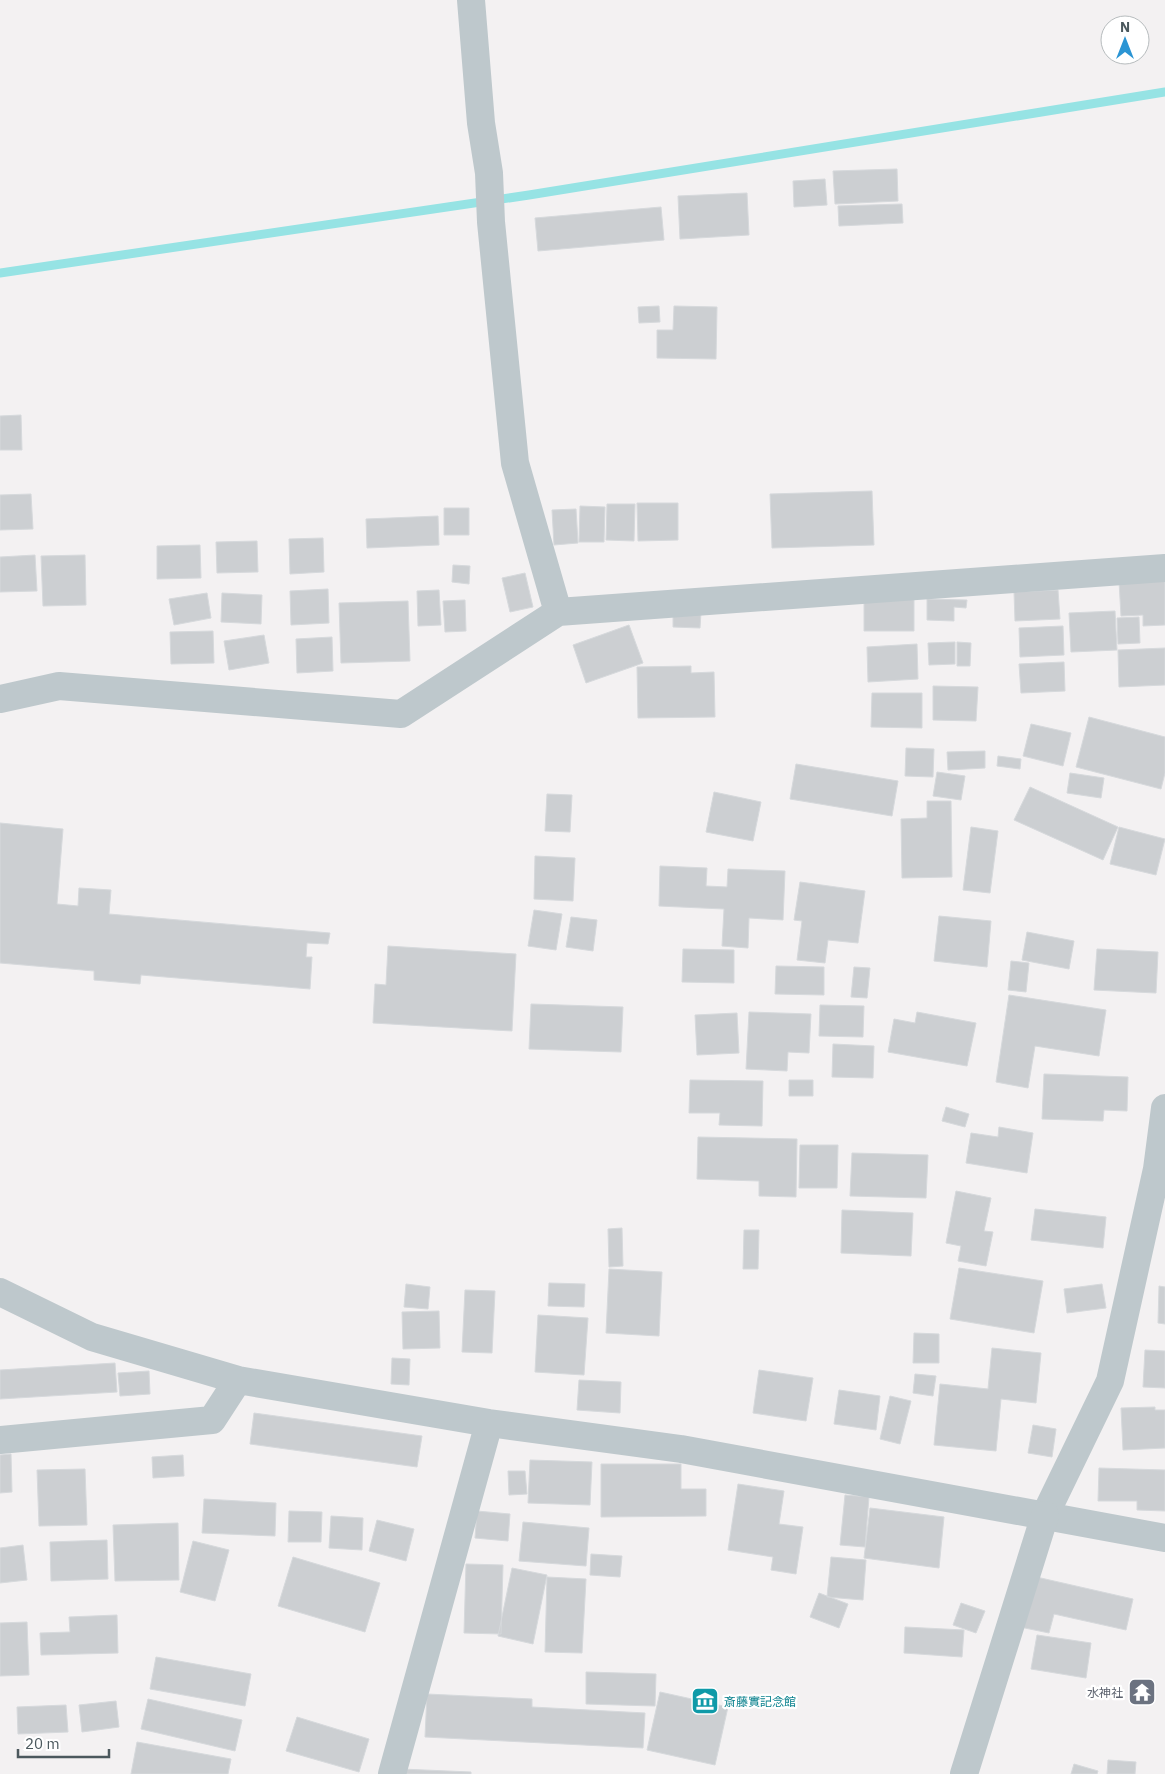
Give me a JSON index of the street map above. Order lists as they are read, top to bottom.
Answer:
{
  "places": {
    "temple": ["水神社"],
    "museum": ["斎藤實記念館"]
  },
  "scale_bar": "20 m",
  "north": "top"
}
